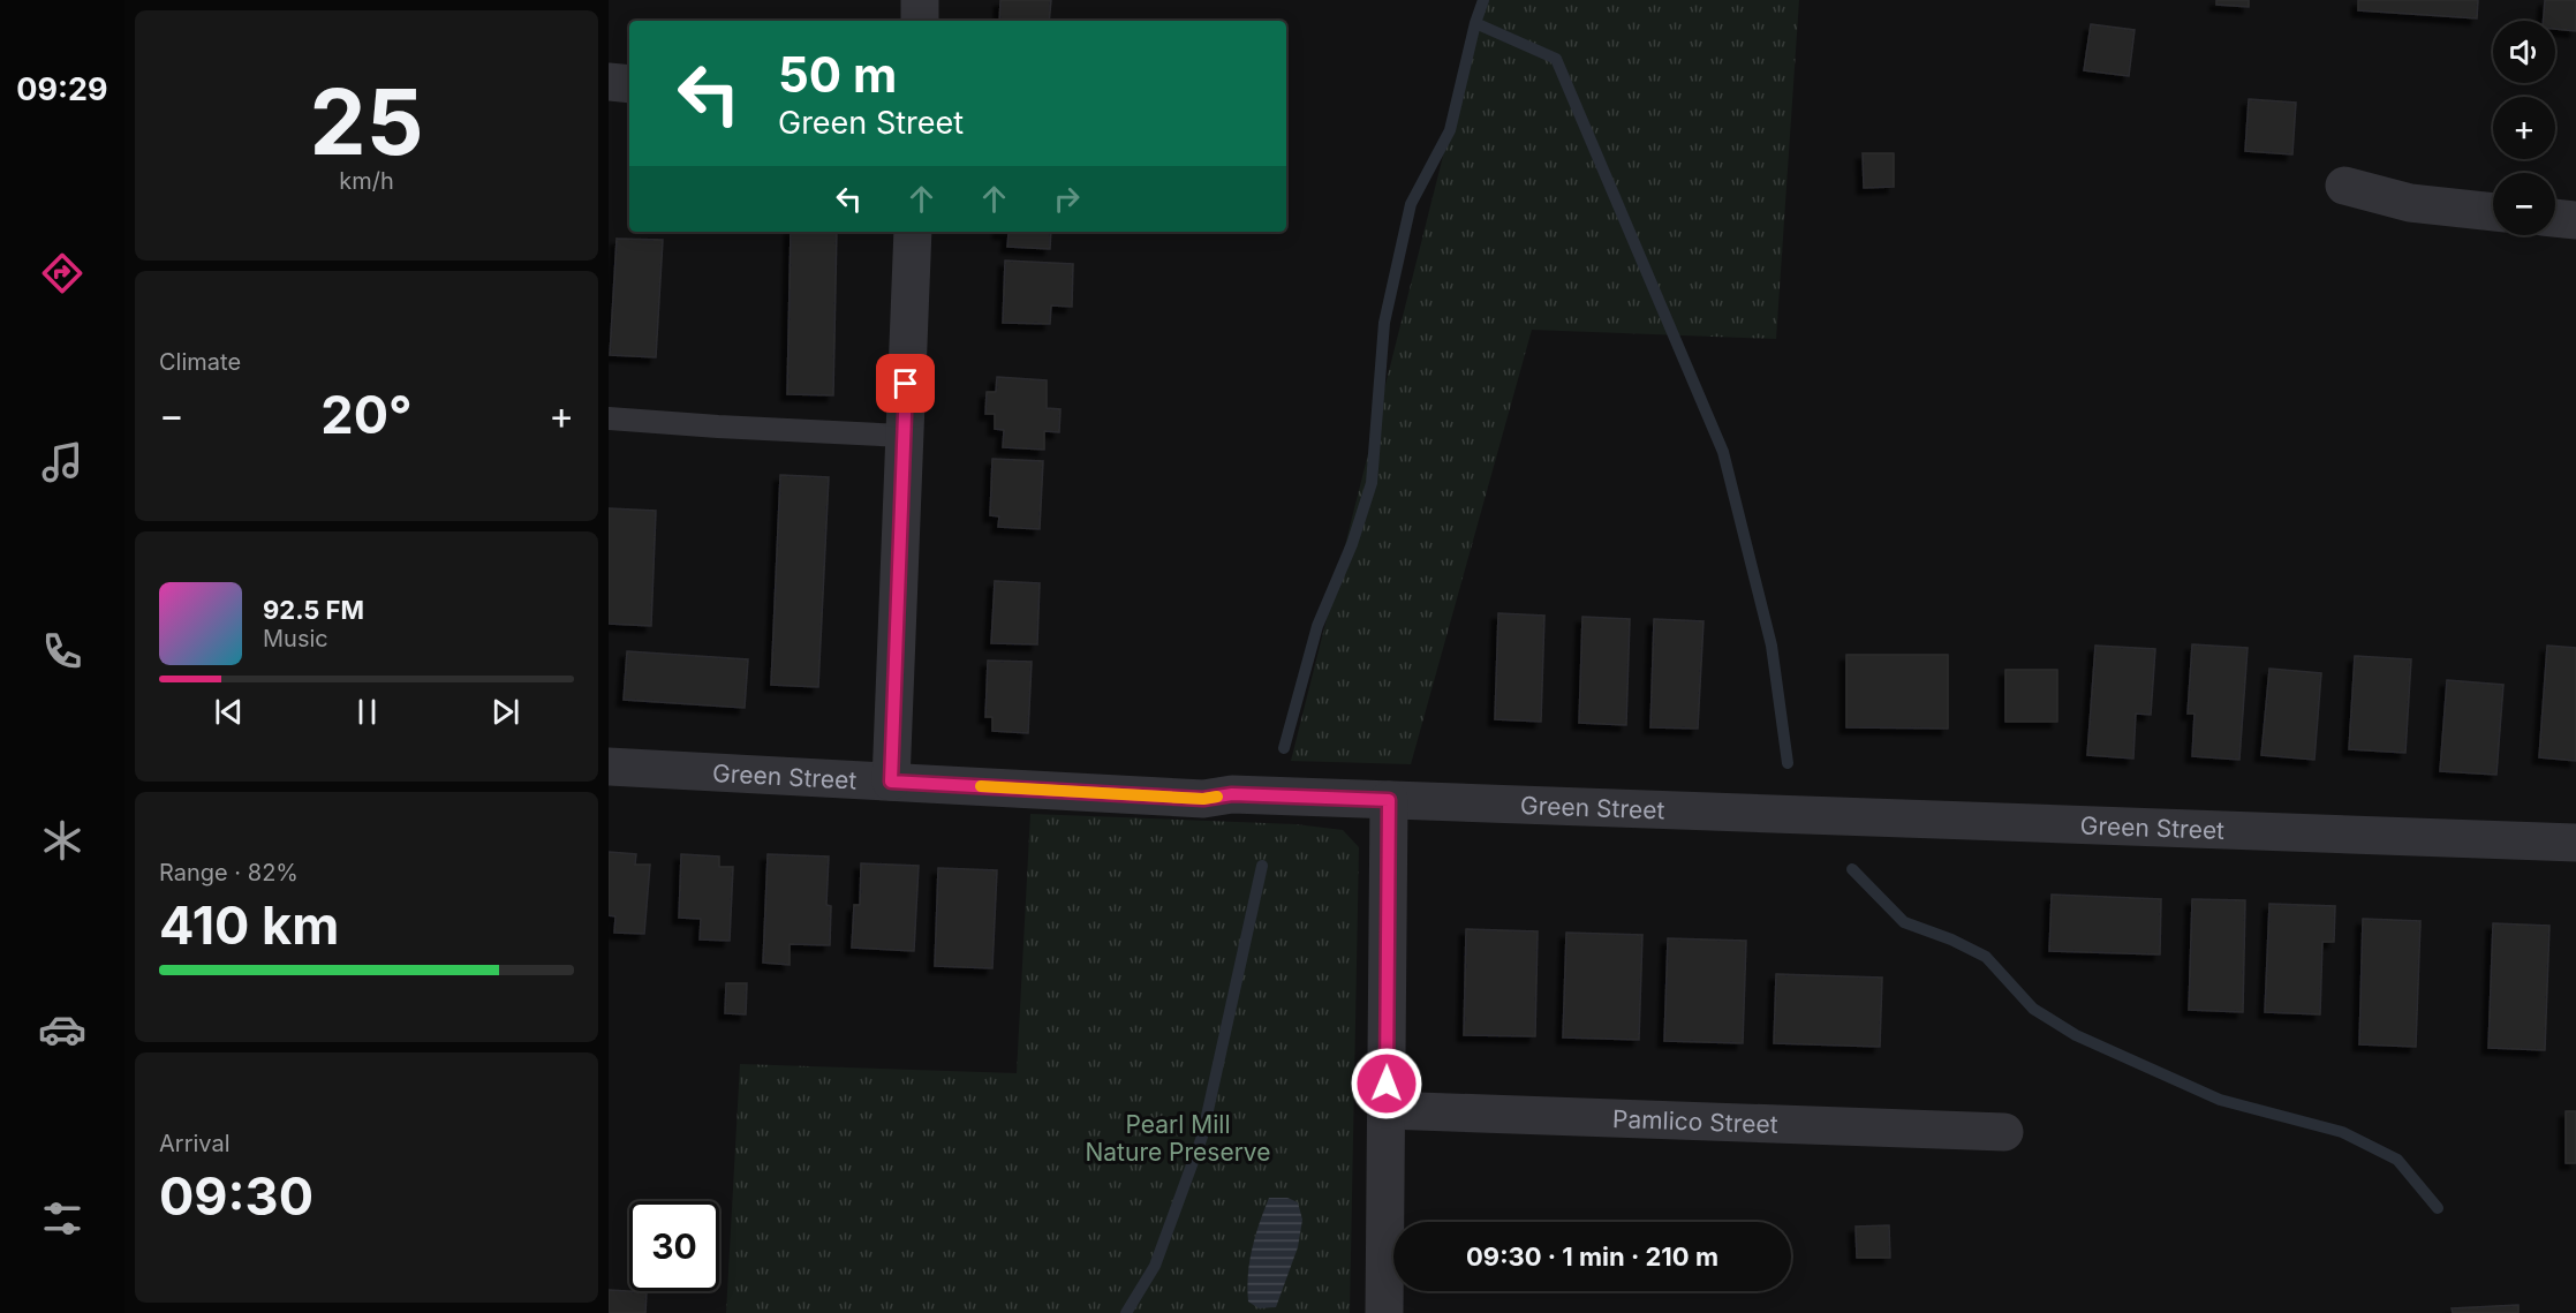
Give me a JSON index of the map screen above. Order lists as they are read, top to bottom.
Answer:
{
  "streets": {
    "street": ["Green Street", "Pamlico Street"]
  },
  "parks": ["Pearl Mill Nature Preserve"],
  "page": {
    "tabs": "09:29",
    "tile": [
      ["25", "km/h"],
      "Climate",
      ["Range · 82%", "410 km"],
      ["Arrival", "09:30"]
    ],
    "map_buttons": ["+", "−"],
    "turn": ["50 m", "Green Street"],
    "heat": ["−", "20°", "+"],
    "song": ["92.5 FM", "Music"],
    "limit": "30",
    "trip": "09:30 · 1 min · 210 m"
  }
}
